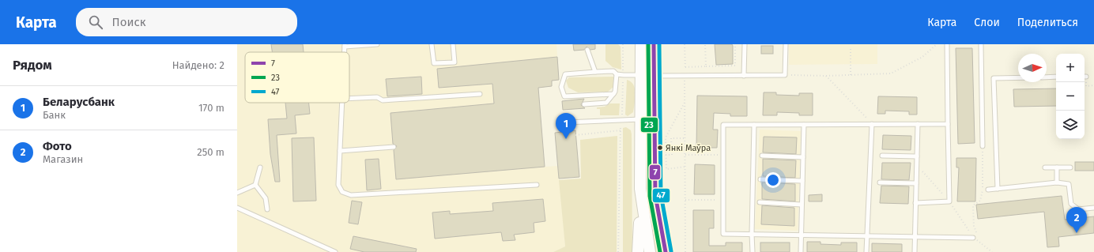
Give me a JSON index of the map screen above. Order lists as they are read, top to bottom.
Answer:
{
  "places": ["Янкі Маўра"],
  "lines": ["transit line 7", "transit line 23", "transit line 47"],
  "legend": ["7", "23", "47"],
  "north": "right",
  "page": {
    "header": "Карта",
    "search": "Поиск",
    "nav": ["Карта", "Слои", "Поделиться"],
    "heading": ["Рядом", "Найдено: 2"],
    "map_buttons": ["+", "−"],
    "list": [
      {
        "mark": "1",
        "name": "Беларусбанк",
        "note": "Банк",
        "value": "170 m"
      },
      {
        "mark": "2",
        "name": "Фото",
        "note": "Магазин",
        "value": "250 m"
      }
    ],
    "pins": ["1", "2"]
  }
}
